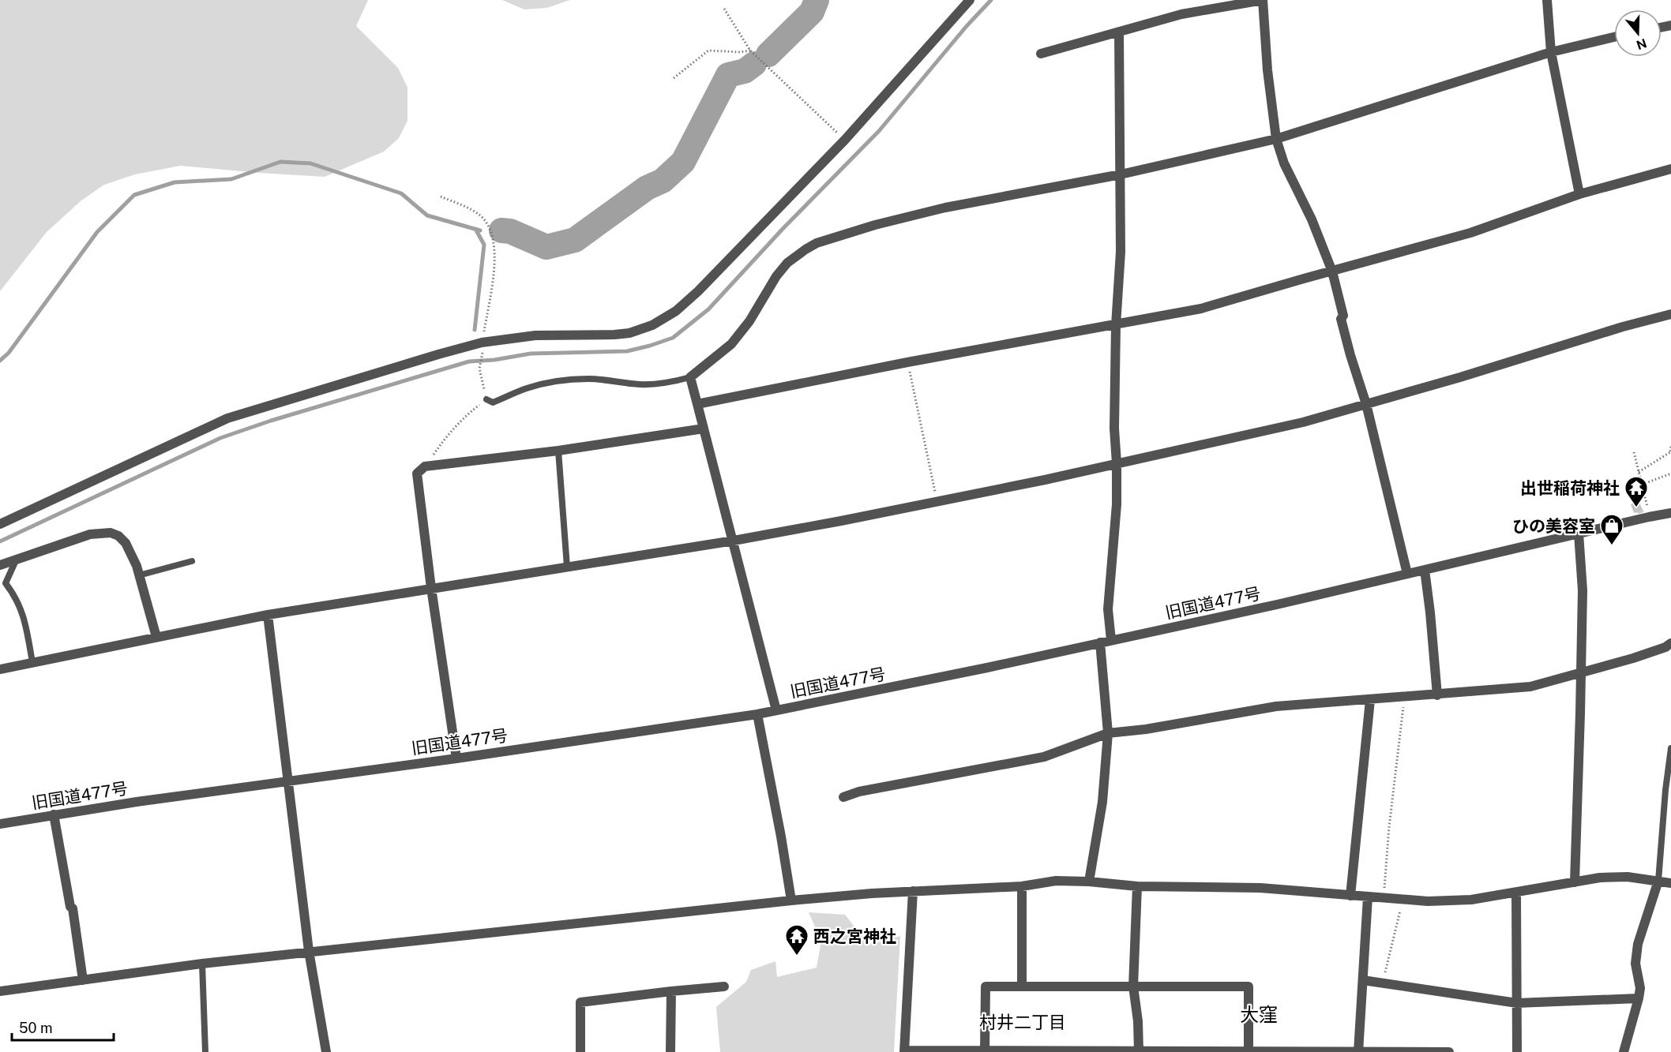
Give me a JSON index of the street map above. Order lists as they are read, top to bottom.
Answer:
{
  "streets": {
    "street": ["旧国道477号"]
  },
  "districts": ["大窪", "村井二丁目"],
  "places": {
    "temple": ["出世稲荷神社", "西之宮神社"],
    "shop": ["ひの美容室"]
  },
  "scale_bar": "50 m",
  "north": "bottom"
}
